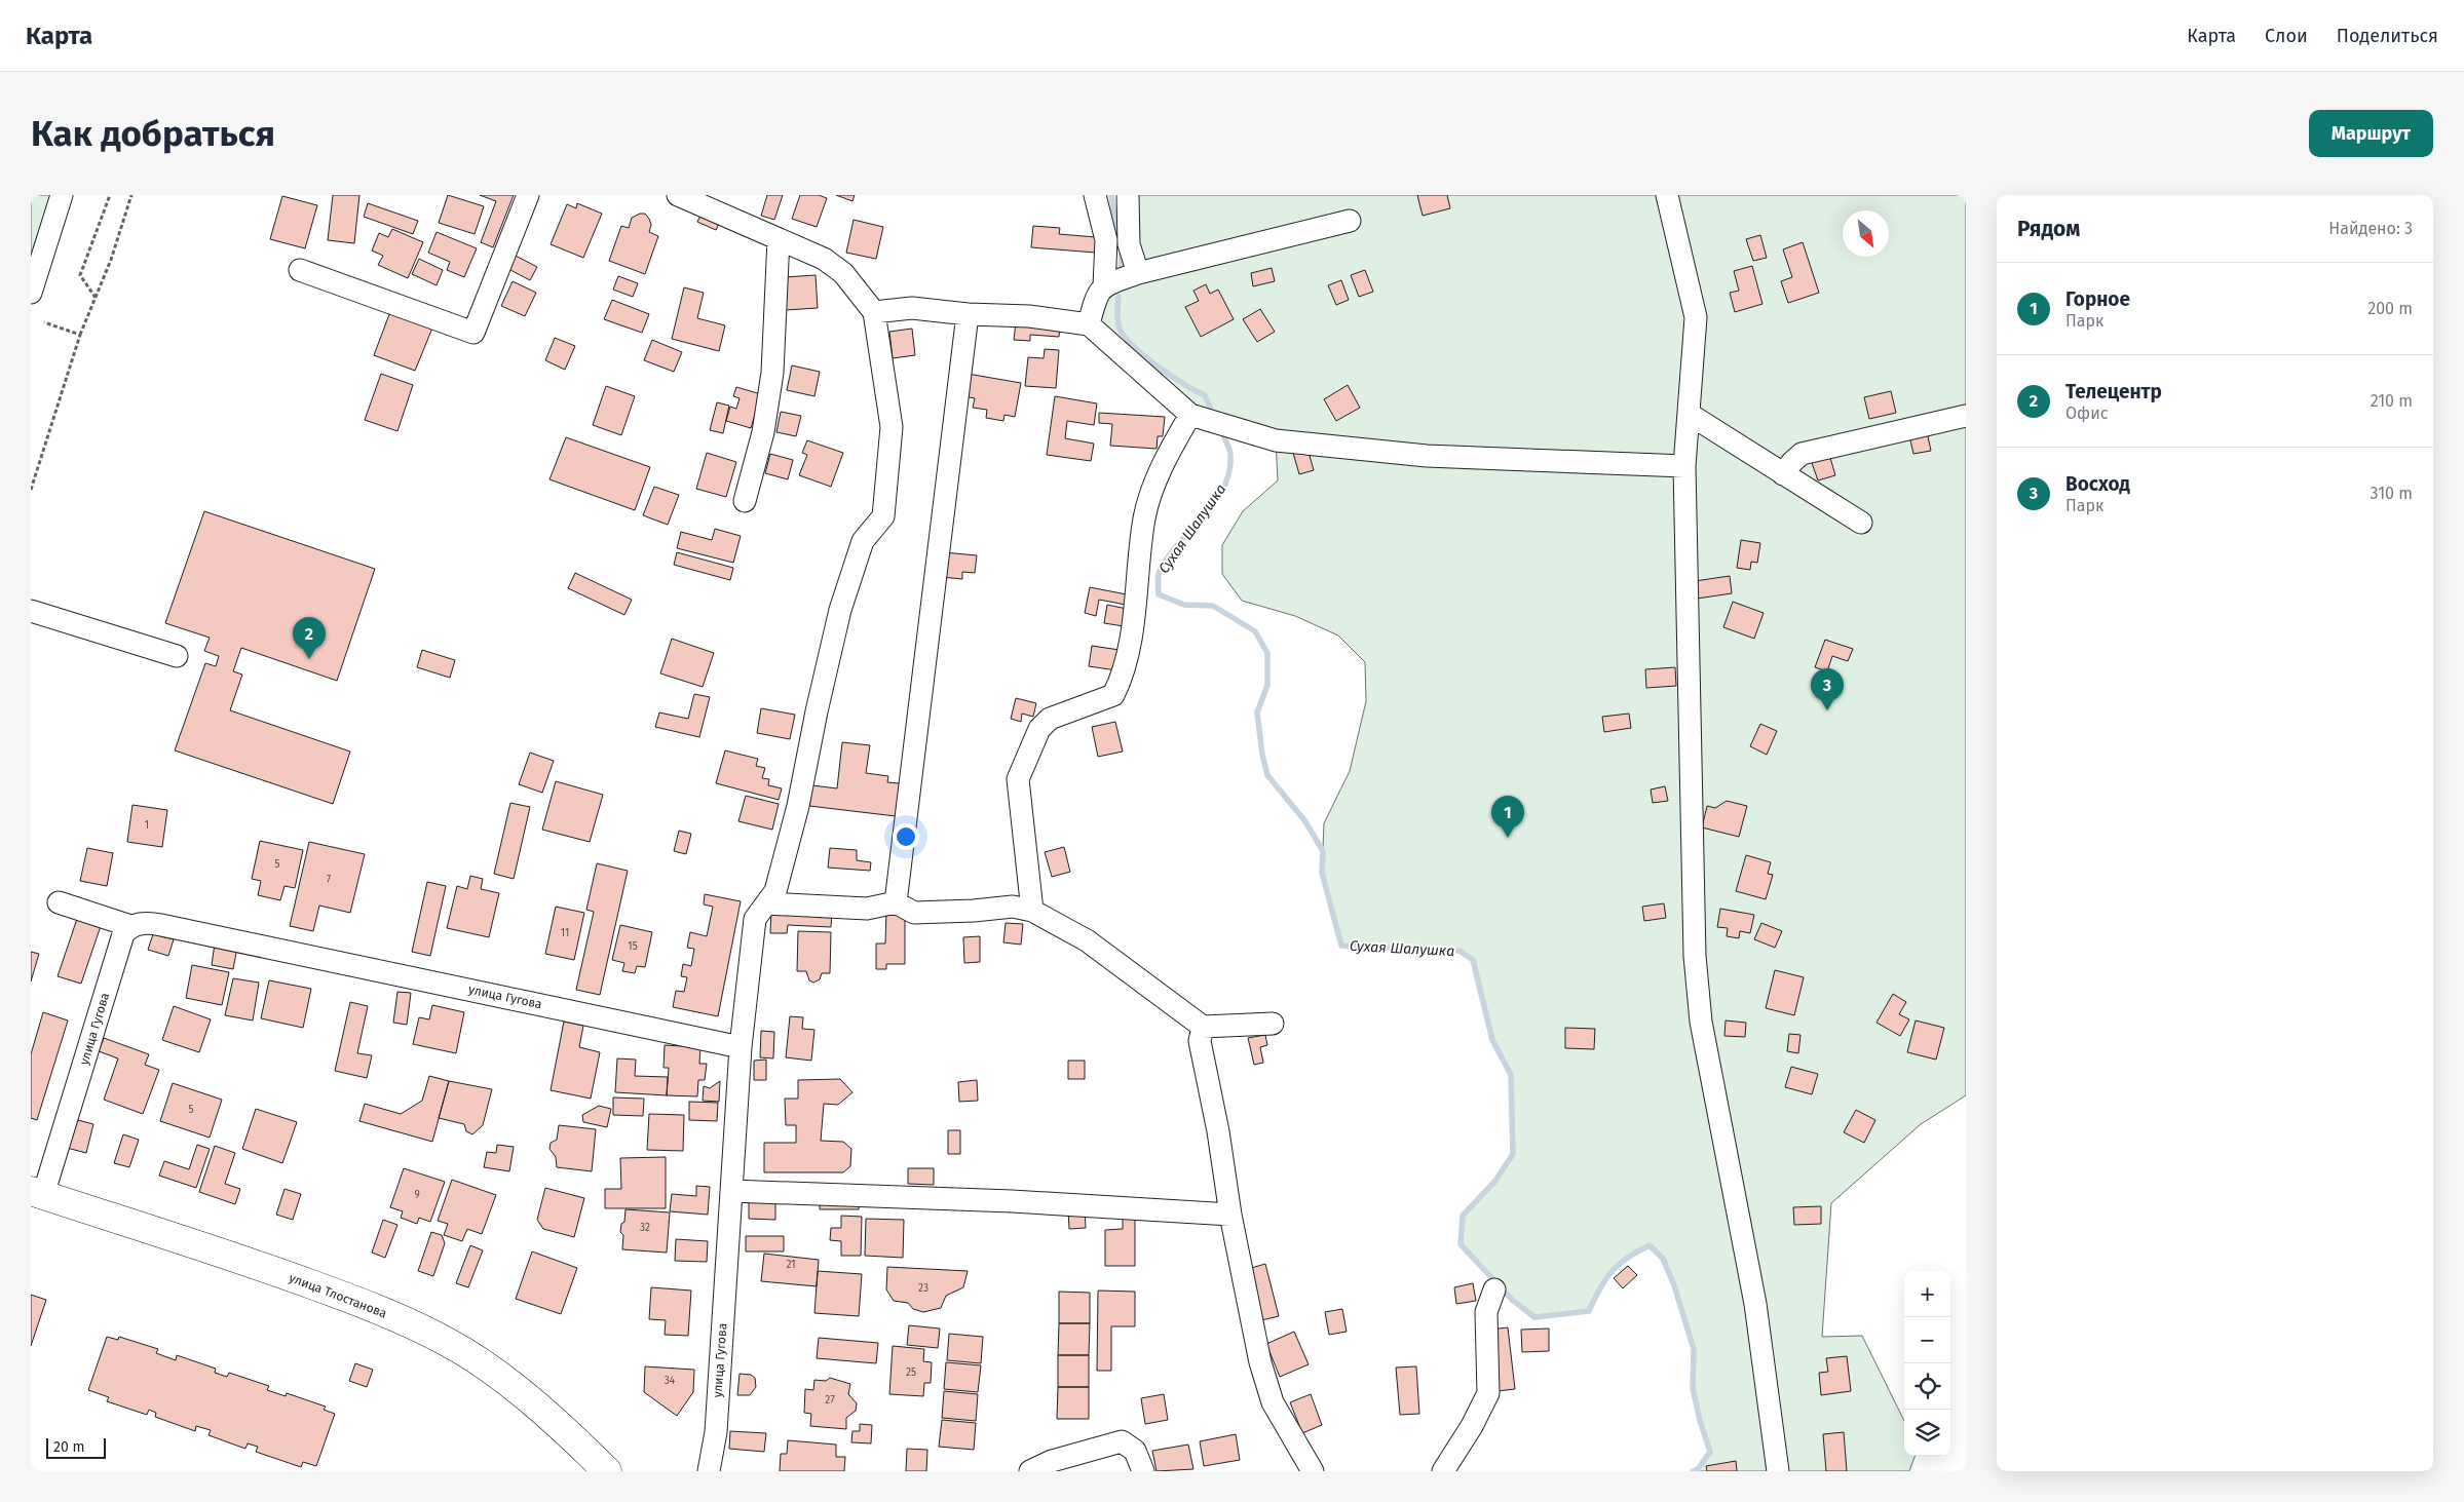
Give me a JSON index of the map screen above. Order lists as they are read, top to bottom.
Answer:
{
  "streets": {
    "main road": ["улица Тлостанова"],
    "street": ["улица Гугова"]
  },
  "crossings": [
    ["улица Гугова", "улица Тлостанова"]
  ],
  "water": ["Сухая Шалушка"],
  "house_numbers": [
    "1",
    "5",
    "7",
    "11",
    "15",
    "5",
    "9",
    "32",
    "21",
    "23",
    "25",
    "34",
    "27"
  ],
  "scale_bar": "20 m",
  "north": "bottom right",
  "page": {
    "header": "Карта",
    "nav": ["Карта", "Слои", "Поделиться"],
    "buttons": "Маршрут",
    "title": "Как добраться",
    "heading": ["Рядом", "Найдено: 3"],
    "list": [
      {
        "mark": "1",
        "name": "Горное",
        "note": "Парк",
        "value": "200 m"
      },
      {
        "mark": "2",
        "name": "Телецентр",
        "note": "Офис",
        "value": "210 m"
      },
      {
        "mark": "3",
        "name": "Восход",
        "note": "Парк",
        "value": "310 m"
      }
    ],
    "pins": ["2", "3", "1"],
    "map_buttons": ["+", "−"],
    "scale": "20 m"
  }
}
